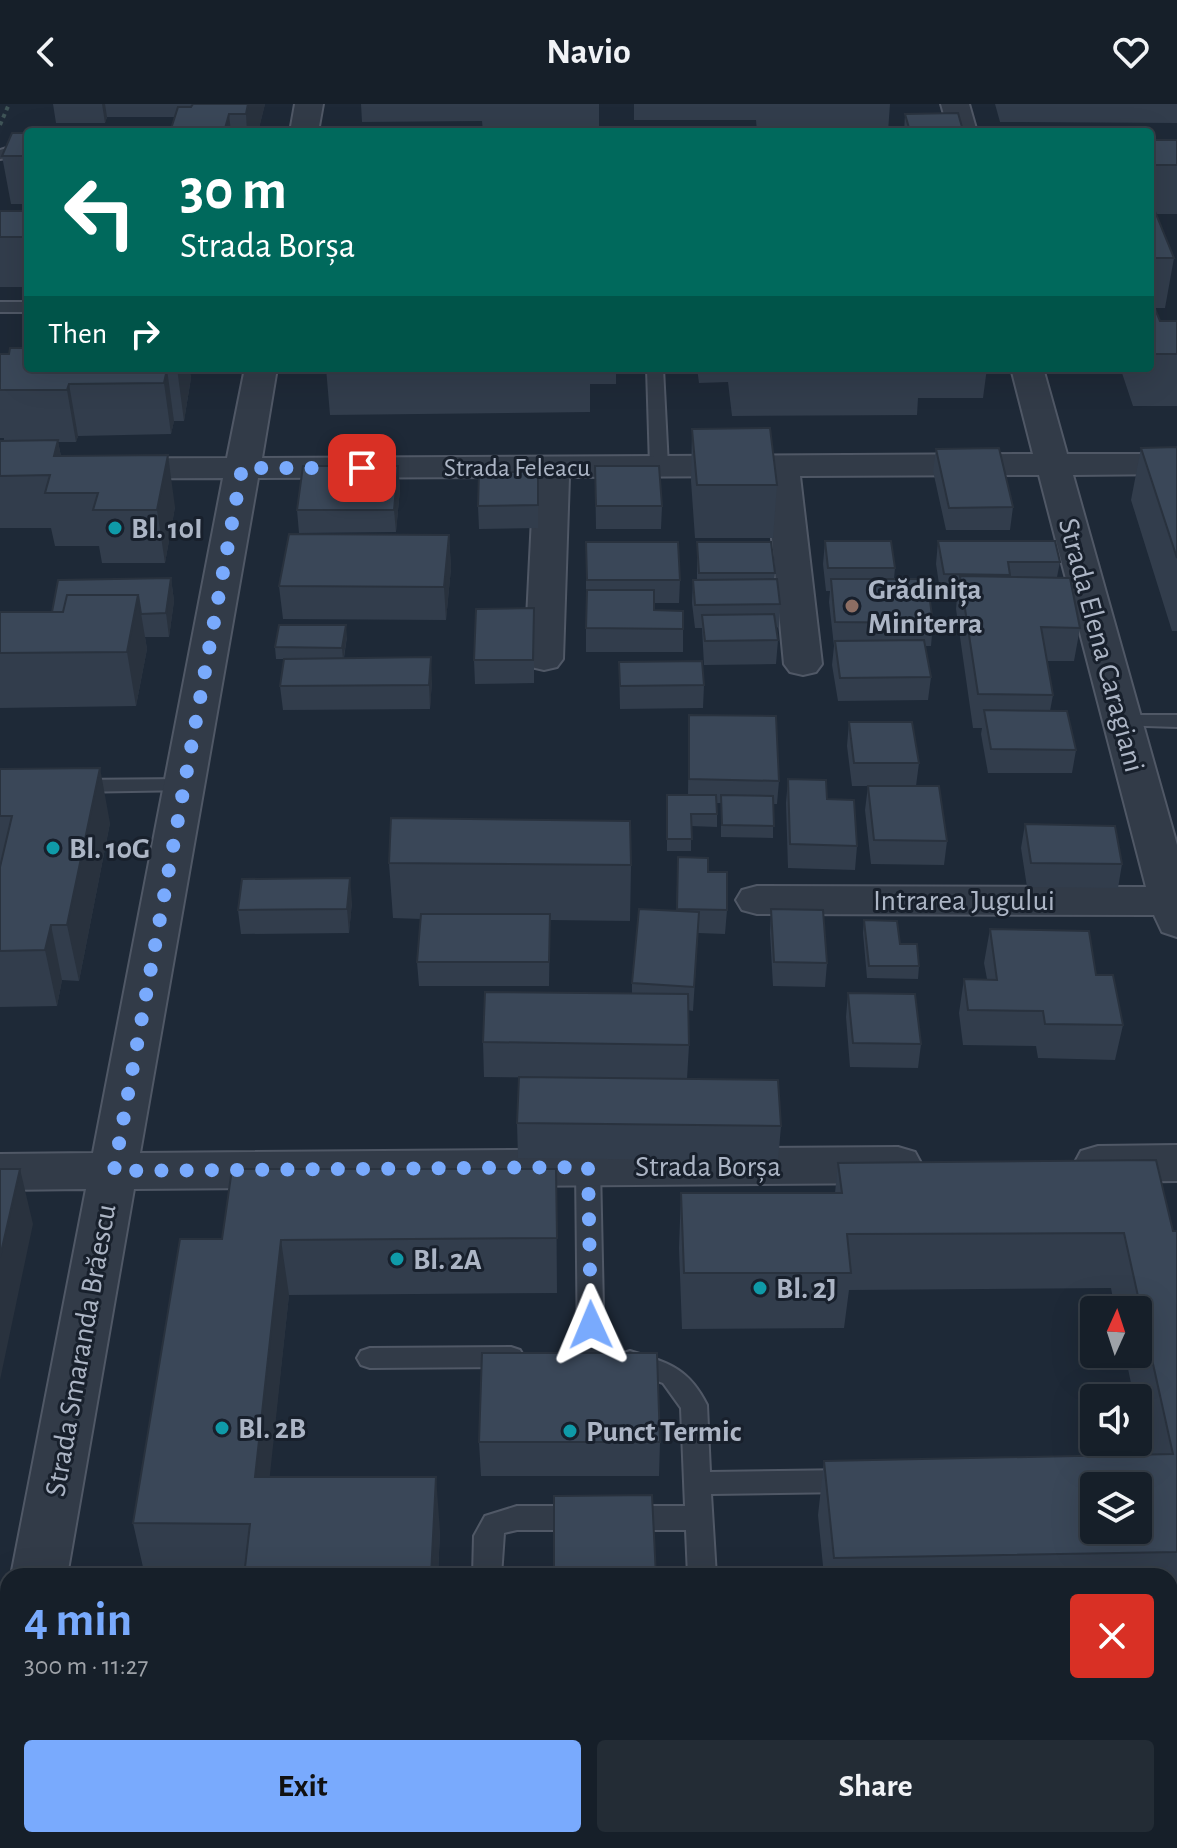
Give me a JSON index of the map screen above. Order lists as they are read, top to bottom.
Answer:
{
  "streets": {
    "street": [
      "Strada Feleacu",
      "Strada Elena Caragiani",
      "Intrarea Jugului",
      "Strada Borșa",
      "Strada Smaranda Brăescu"
    ]
  },
  "crossings": [
    ["Strada Feleacu", "Strada Elena Caragiani"],
    ["Strada Feleacu", "Strada Smaranda Brăescu"],
    ["Strada Elena Caragiani", "Intrarea Jugului"],
    ["Strada Borșa", "Strada Smaranda Brăescu"]
  ],
  "places": [
    "Bl. 10I",
    "Grădinița Miniterra",
    "Bl. 10G",
    "Bl. 2A",
    "Bl. 2J",
    "Bl. 2B",
    "Punct Termic"
  ],
  "north": "top",
  "page": {
    "header": "Navio",
    "turn": ["30 m", "Strada Borșa"],
    "then": "Then",
    "heading": ["4 min", "300 m · 11:27"],
    "buttons": ["Exit", "Share"]
  }
}
